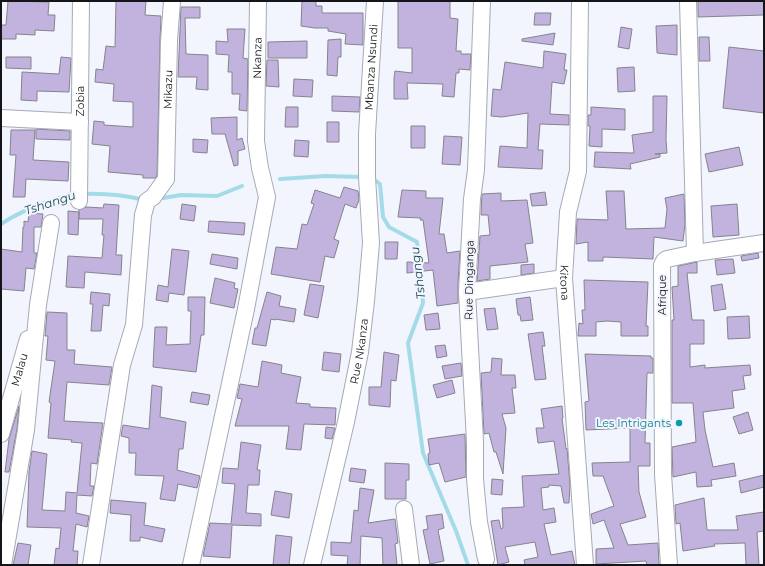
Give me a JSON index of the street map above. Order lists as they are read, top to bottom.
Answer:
{
  "streets": {
    "street": [
      "Nkanza",
      "Mbanza Nsundi",
      "Mikazu",
      "Zobia",
      "Rue Dinganga",
      "Kitona",
      "Afrique",
      "Rue Nkanza",
      "Malau"
    ]
  },
  "crossings": [
    ["Mbanza Nsundi", "Rue Nkanza"]
  ],
  "water": ["Tshangu"],
  "places": ["Les Intrigants"]
}
